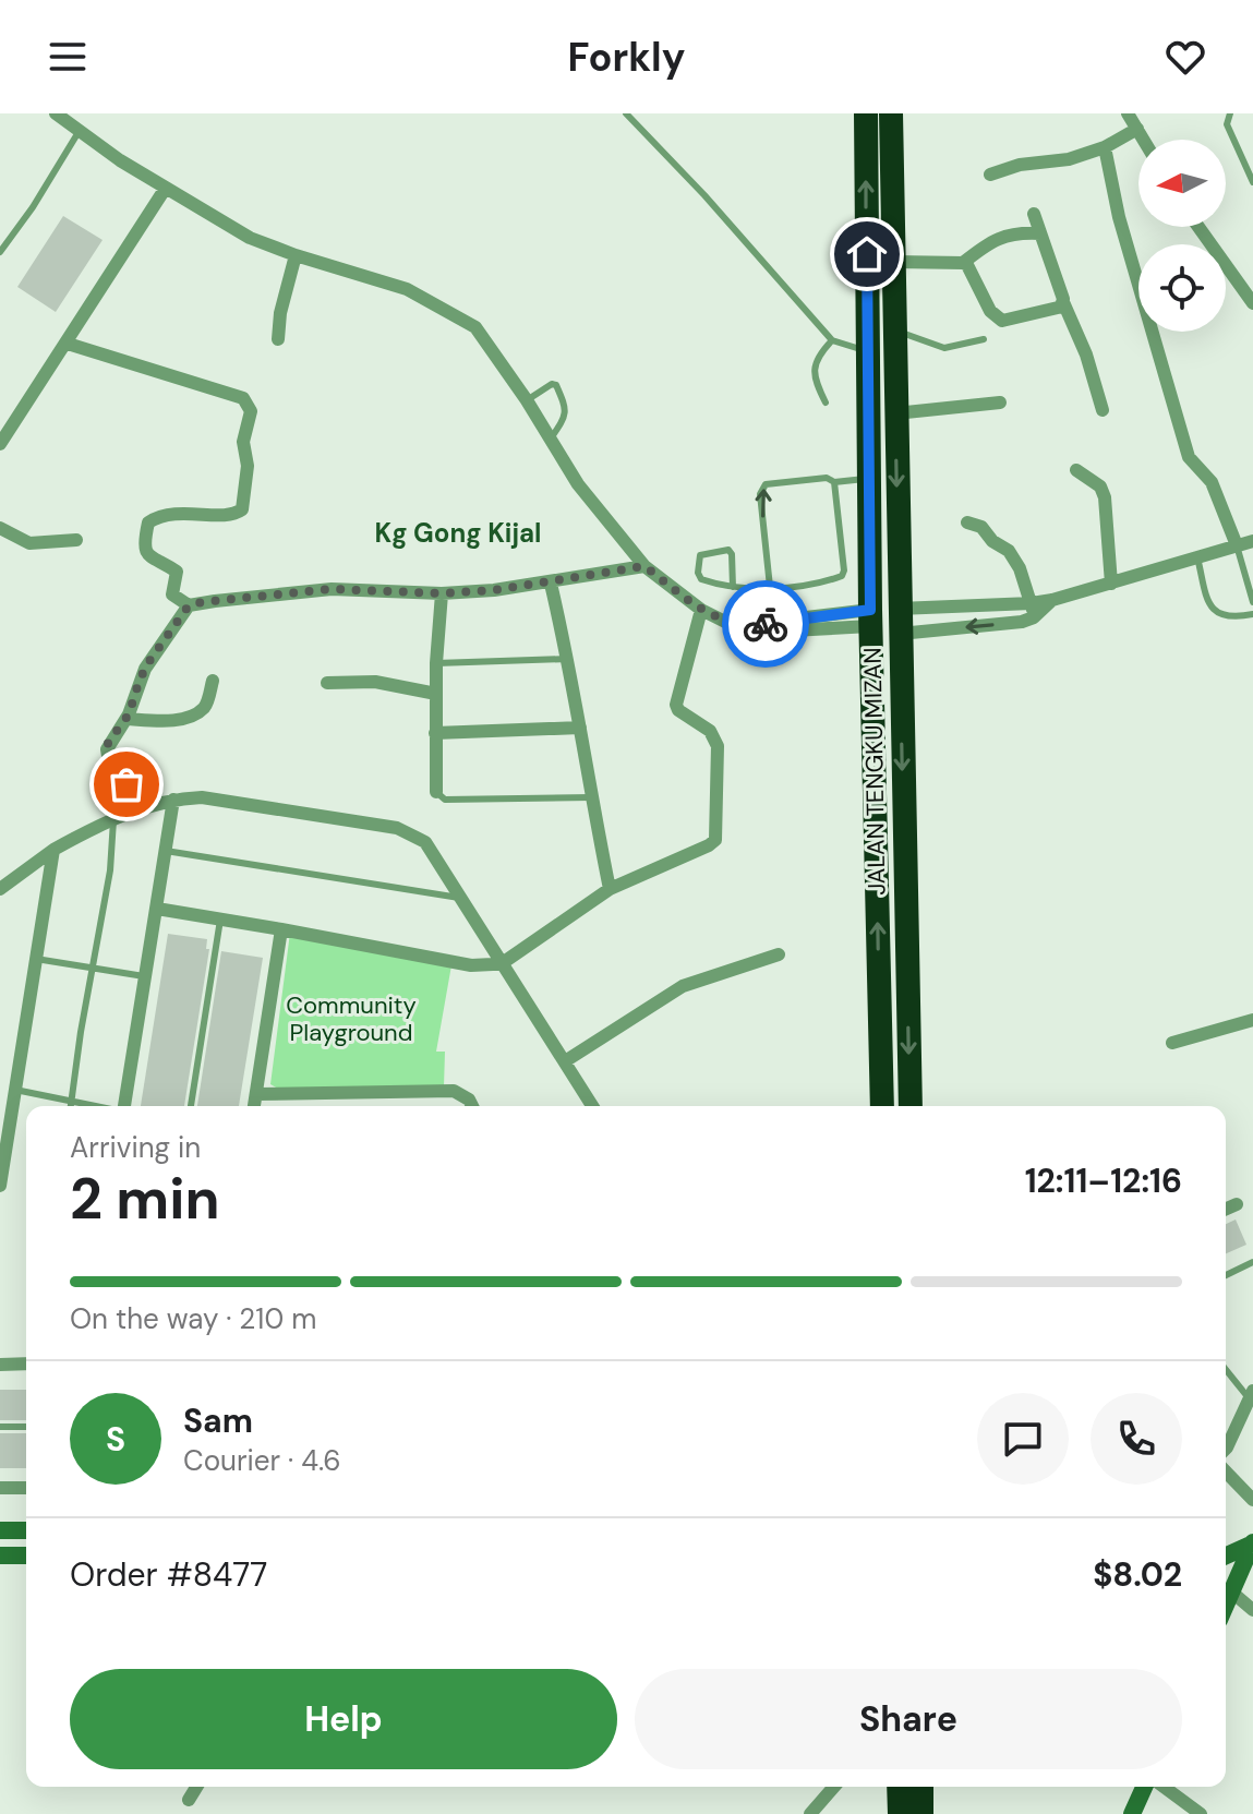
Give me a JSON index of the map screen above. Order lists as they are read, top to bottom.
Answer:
{
  "streets": {
    "highway": ["JALAN TENGKU MIZAN"]
  },
  "districts": ["Kg Gong Kijal"],
  "parks": ["Community Playground"],
  "north": "left",
  "page": {
    "header": "Forkly",
    "heading": ["2 min", "Arriving in", "12:11–12:16"],
    "panel": [
      "Sam",
      "Courier · 4.6",
      "Order #8477",
      "$8.02"
    ],
    "bar": "On the way · 210 m",
    "round": "S",
    "buttons": ["Help", "Share"]
  }
}
